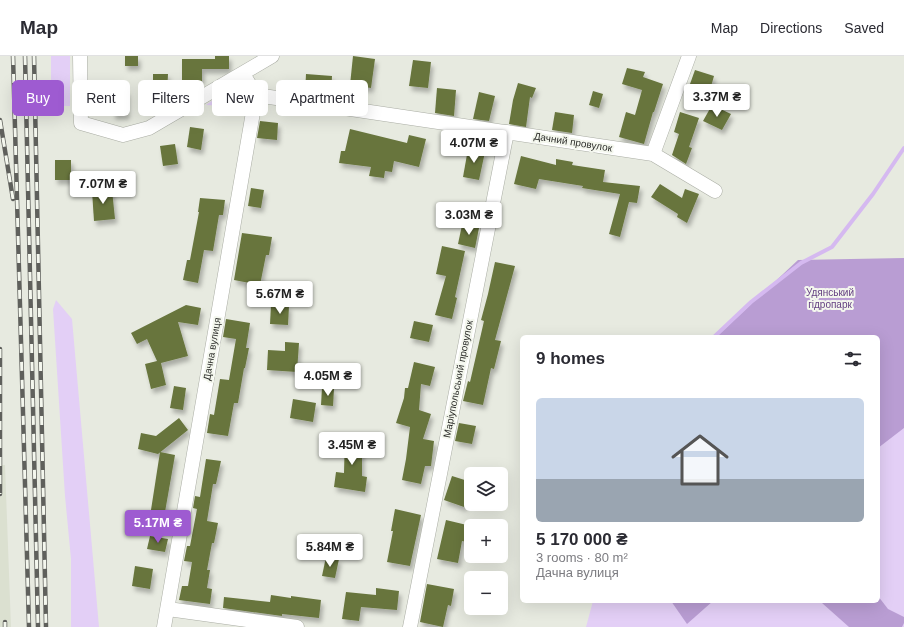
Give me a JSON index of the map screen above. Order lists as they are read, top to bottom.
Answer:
{
  "streets": {
    "street": ["Дачний провулок", "Дачна вулиця", "Маріупольський провулок"]
  },
  "crossings": [
    ["Дачний провулок", "Маріупольський провулок"]
  ],
  "parks": ["Удянський гідропарк"],
  "page": {
    "header": "Map",
    "nav": ["Map", "Directions", "Saved"],
    "chip": [
      "Buy",
      "Rent",
      "Filters",
      "New",
      "Apartment"
    ],
    "price": [
      "3.37M ₴",
      "4.07M ₴",
      "7.07M ₴",
      "3.03M ₴",
      "5.67M ₴",
      "4.05M ₴",
      "3.45M ₴",
      "5.17M ₴",
      "5.84M ₴"
    ],
    "heading": "9 homes",
    "list": [
      {
        "name": "5 170 000 ₴",
        "note": "3 rooms · 80 m² · Дачна вулиця"
      }
    ],
    "map_buttons": ["+", "−"]
  }
}
